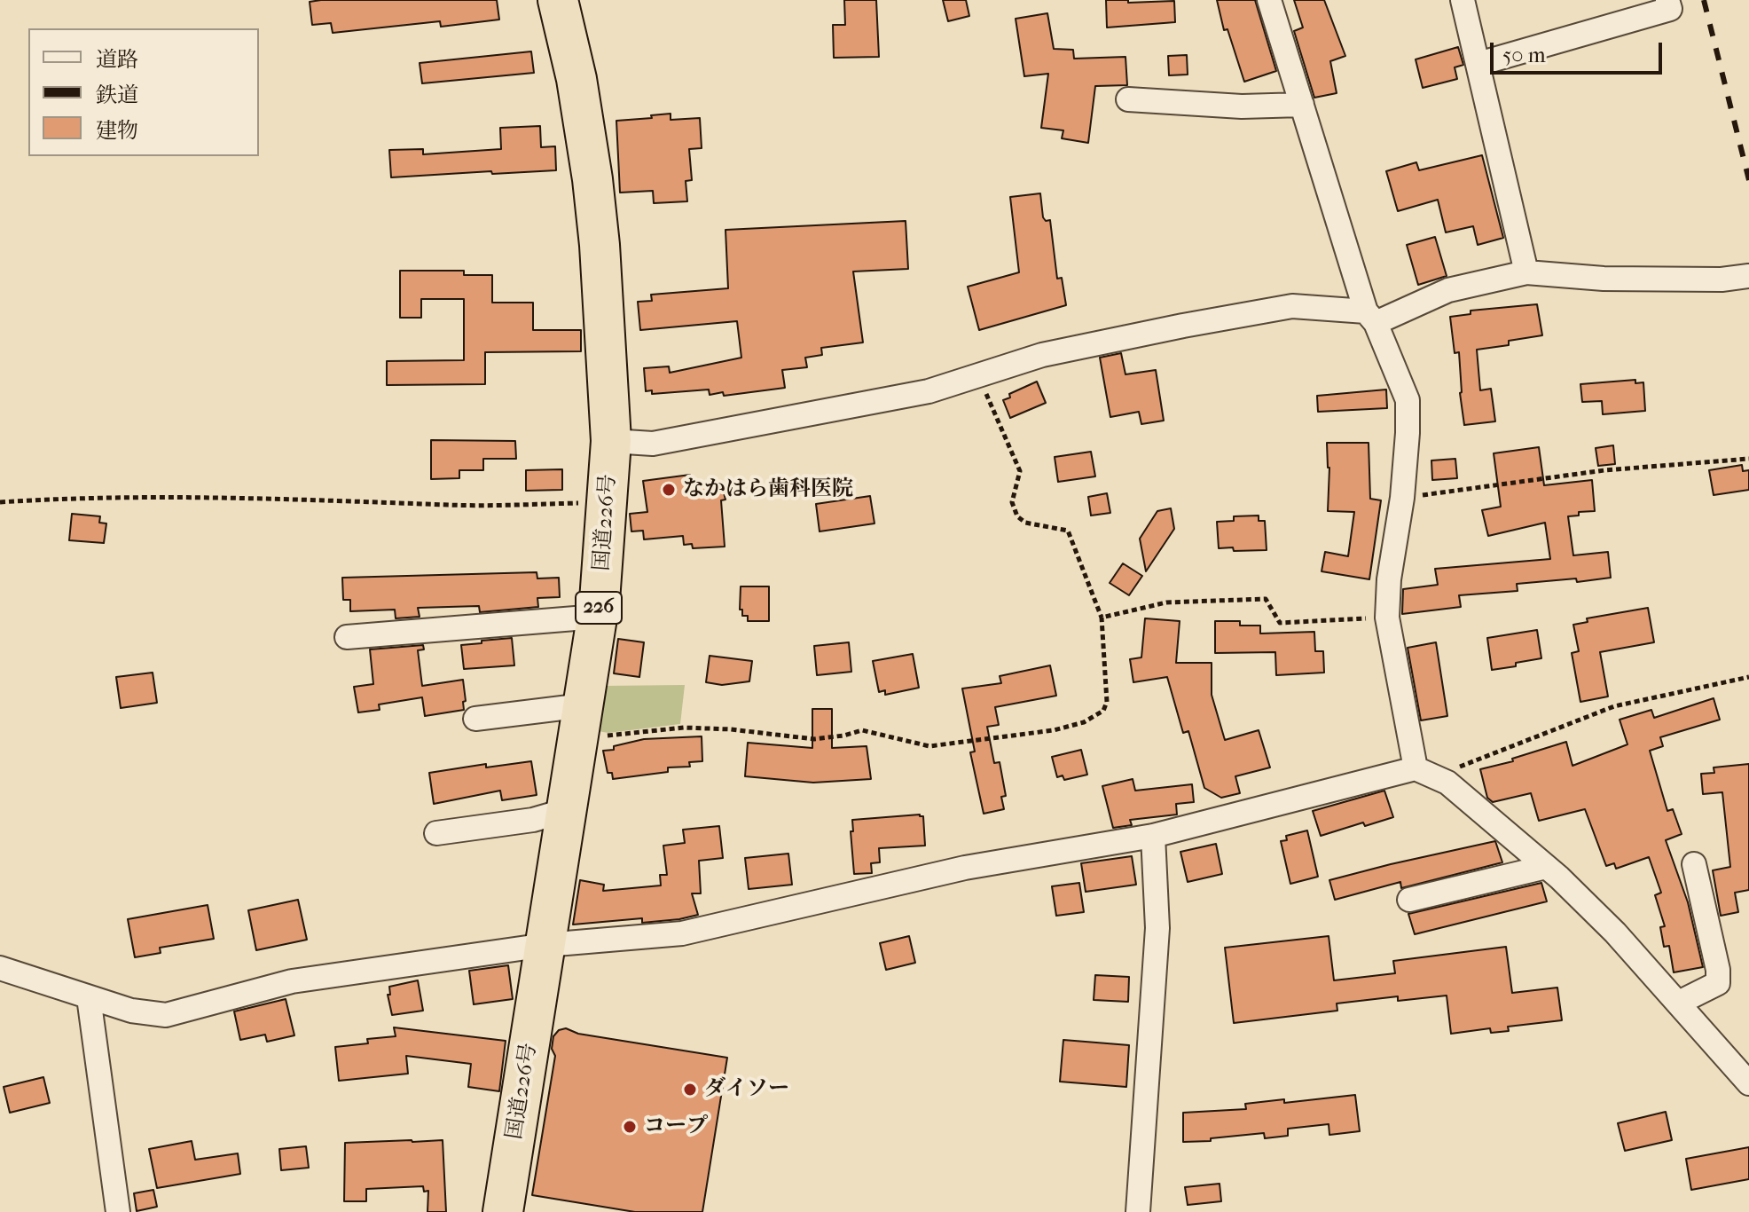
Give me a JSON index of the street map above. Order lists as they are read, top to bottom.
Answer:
{
  "streets": {
    "highway": ["国道226号", "226"]
  },
  "places": ["なかはら歯科医院", "ダイソー", "コープ"],
  "legend": ["道路", "鉄道", "建物"],
  "scale_bar": "50 m"
}
